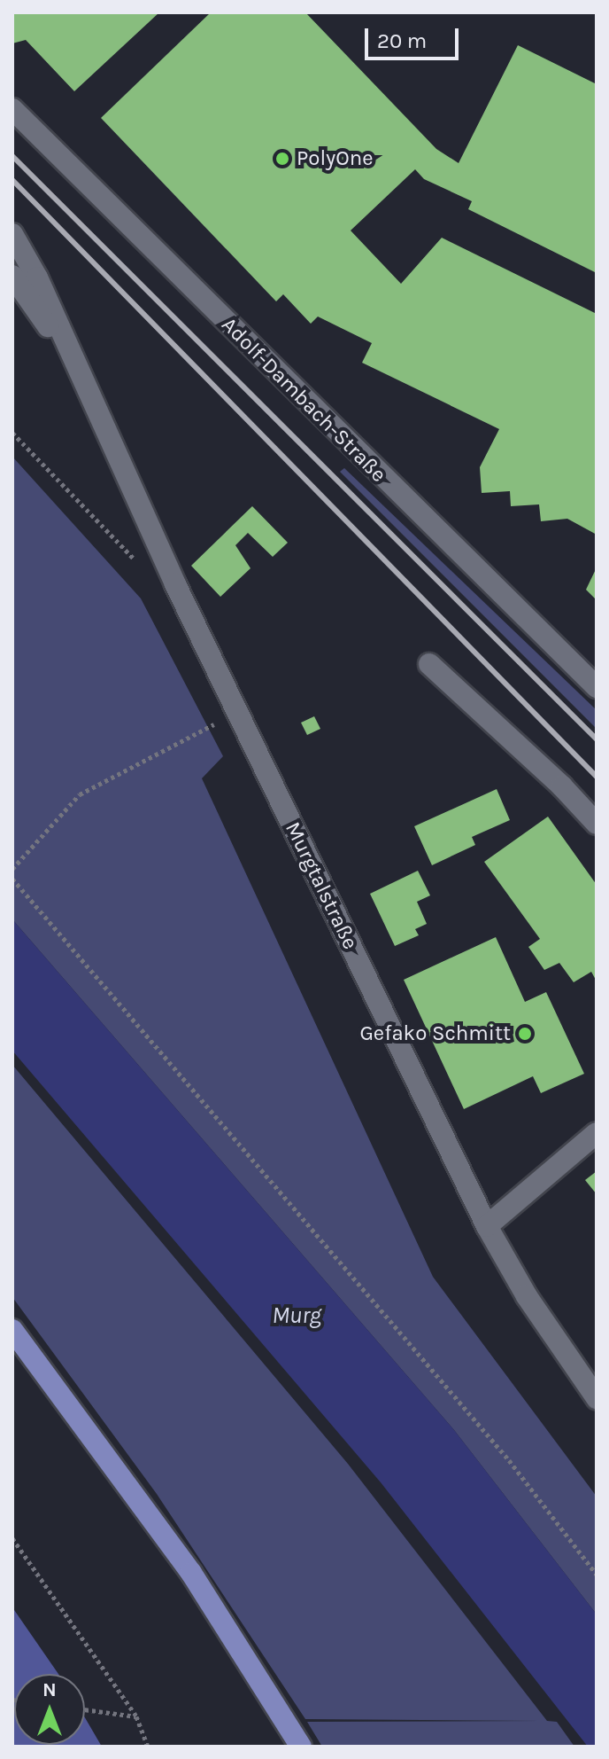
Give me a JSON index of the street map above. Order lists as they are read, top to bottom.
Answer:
{
  "streets": {
    "street": ["Adolf-Dambach-Straße", "Murgtalstraße"]
  },
  "water": ["Murg"],
  "places": ["PolyOne", "Gefako Schmitt"],
  "scale_bar": "20 m",
  "north": "top"
}
